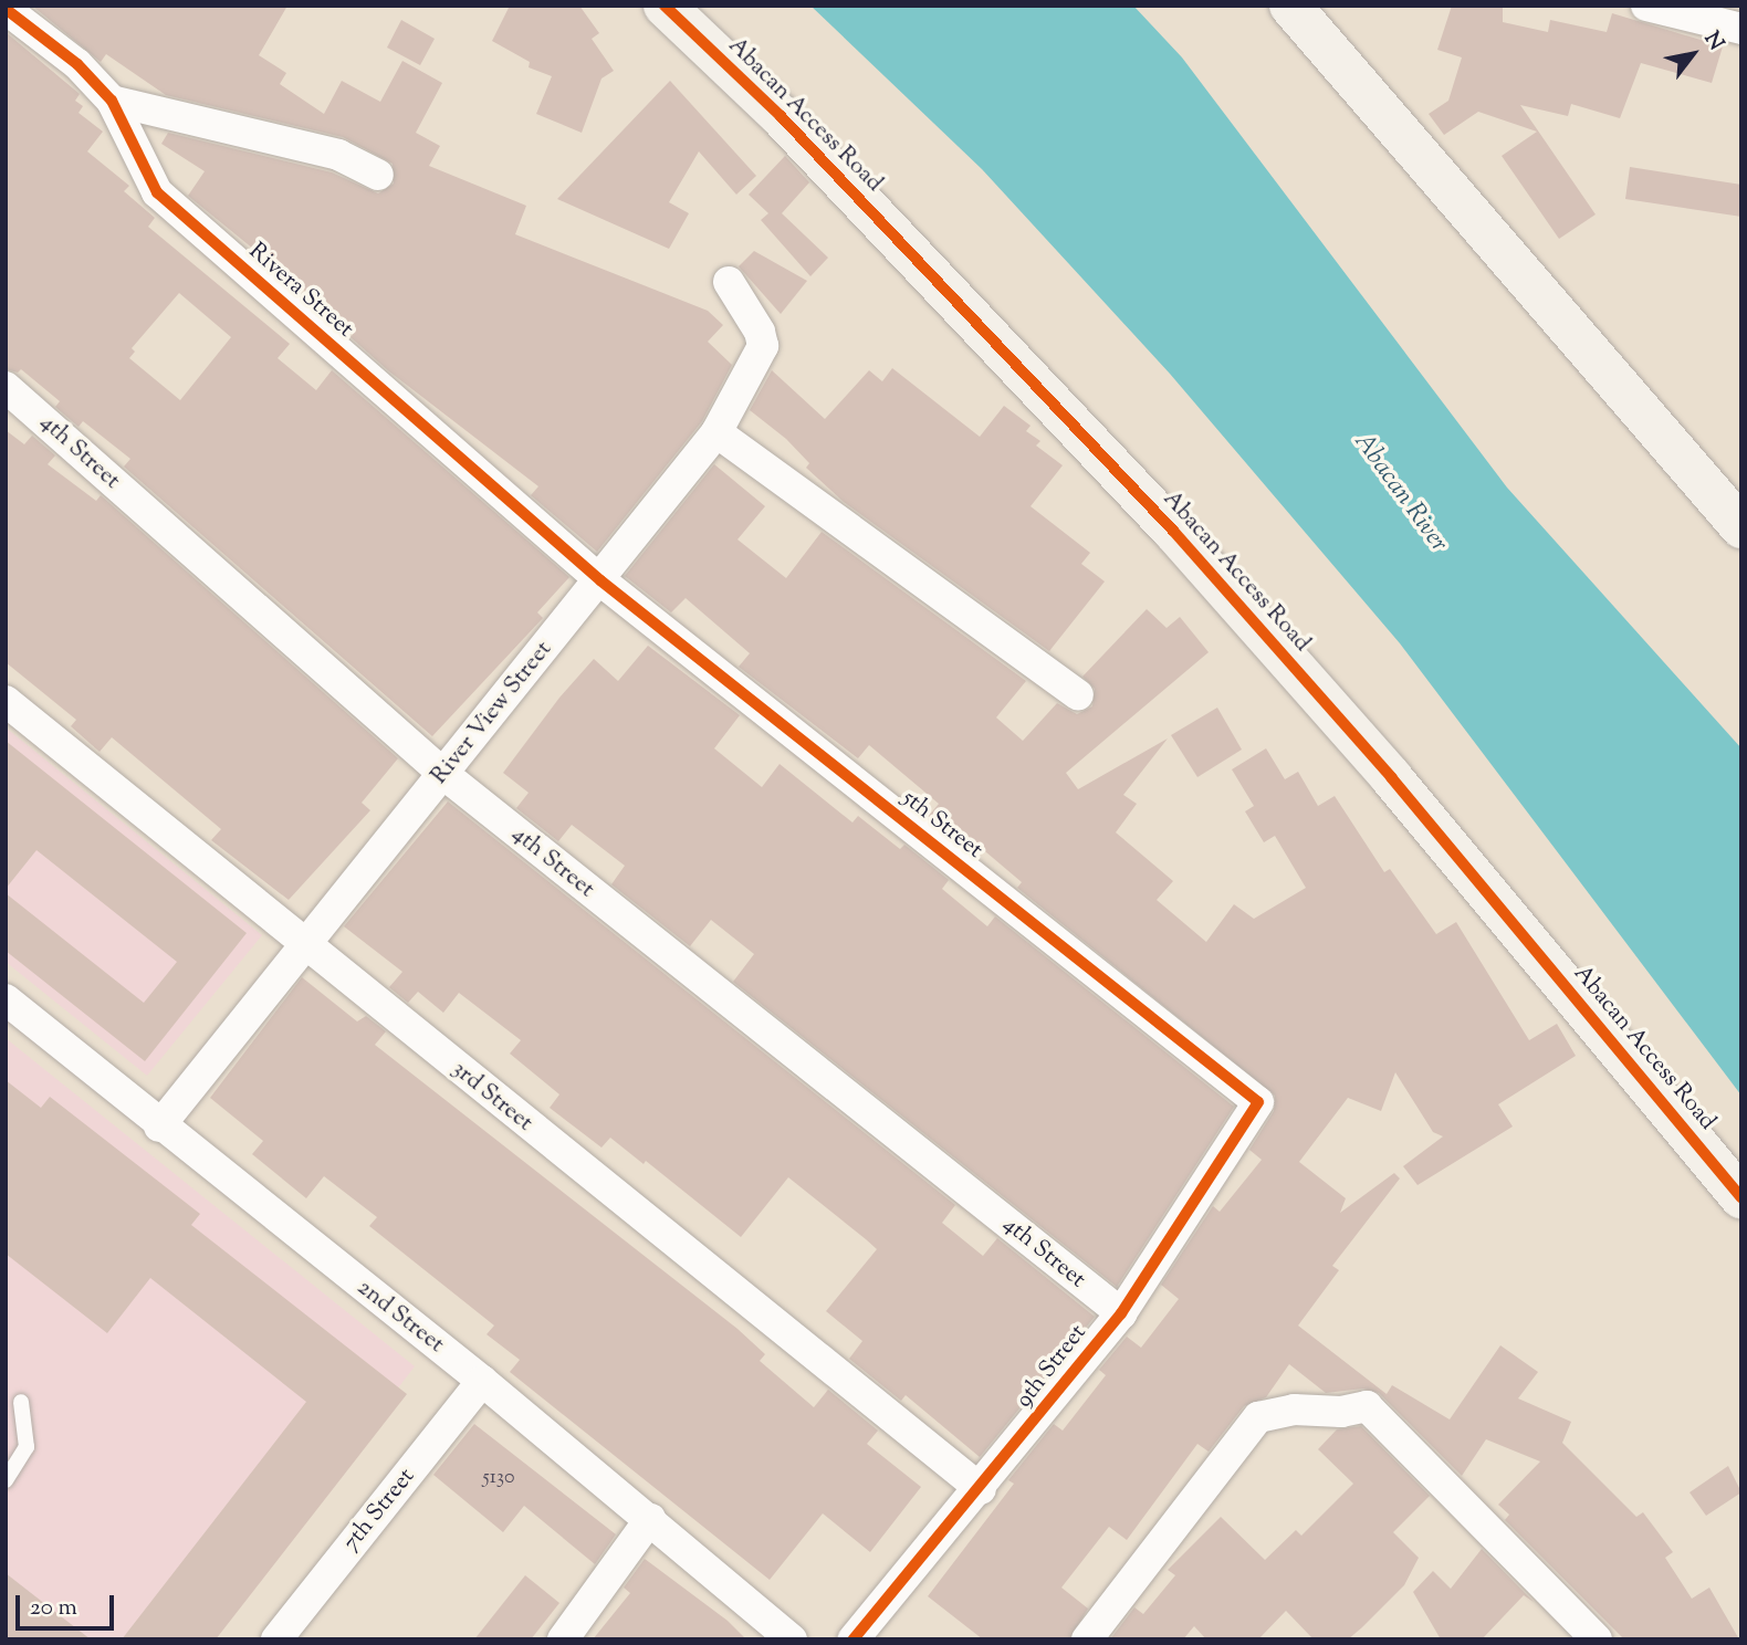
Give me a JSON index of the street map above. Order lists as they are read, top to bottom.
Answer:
{
  "streets": {
    "street": [
      "Abacan Access Road",
      "Rivera Street",
      "4th Street",
      "River View Street",
      "5th Street",
      "3rd Street",
      "2nd Street",
      "9th Street",
      "7th Street"
    ]
  },
  "crossings": [
    ["Rivera Street", "River View Street"],
    ["Rivera Street", "5th Street"],
    ["4th Street", "River View Street"],
    ["4th Street", "9th Street"],
    ["River View Street", "5th Street"],
    ["River View Street", "3rd Street"],
    ["River View Street", "2nd Street"],
    ["5th Street", "9th Street"],
    ["3rd Street", "9th Street"],
    ["2nd Street", "7th Street"]
  ],
  "water": ["Abacan River"],
  "house_numbers": ["5130"],
  "scale_bar": "20 m",
  "north": "top right"
}
